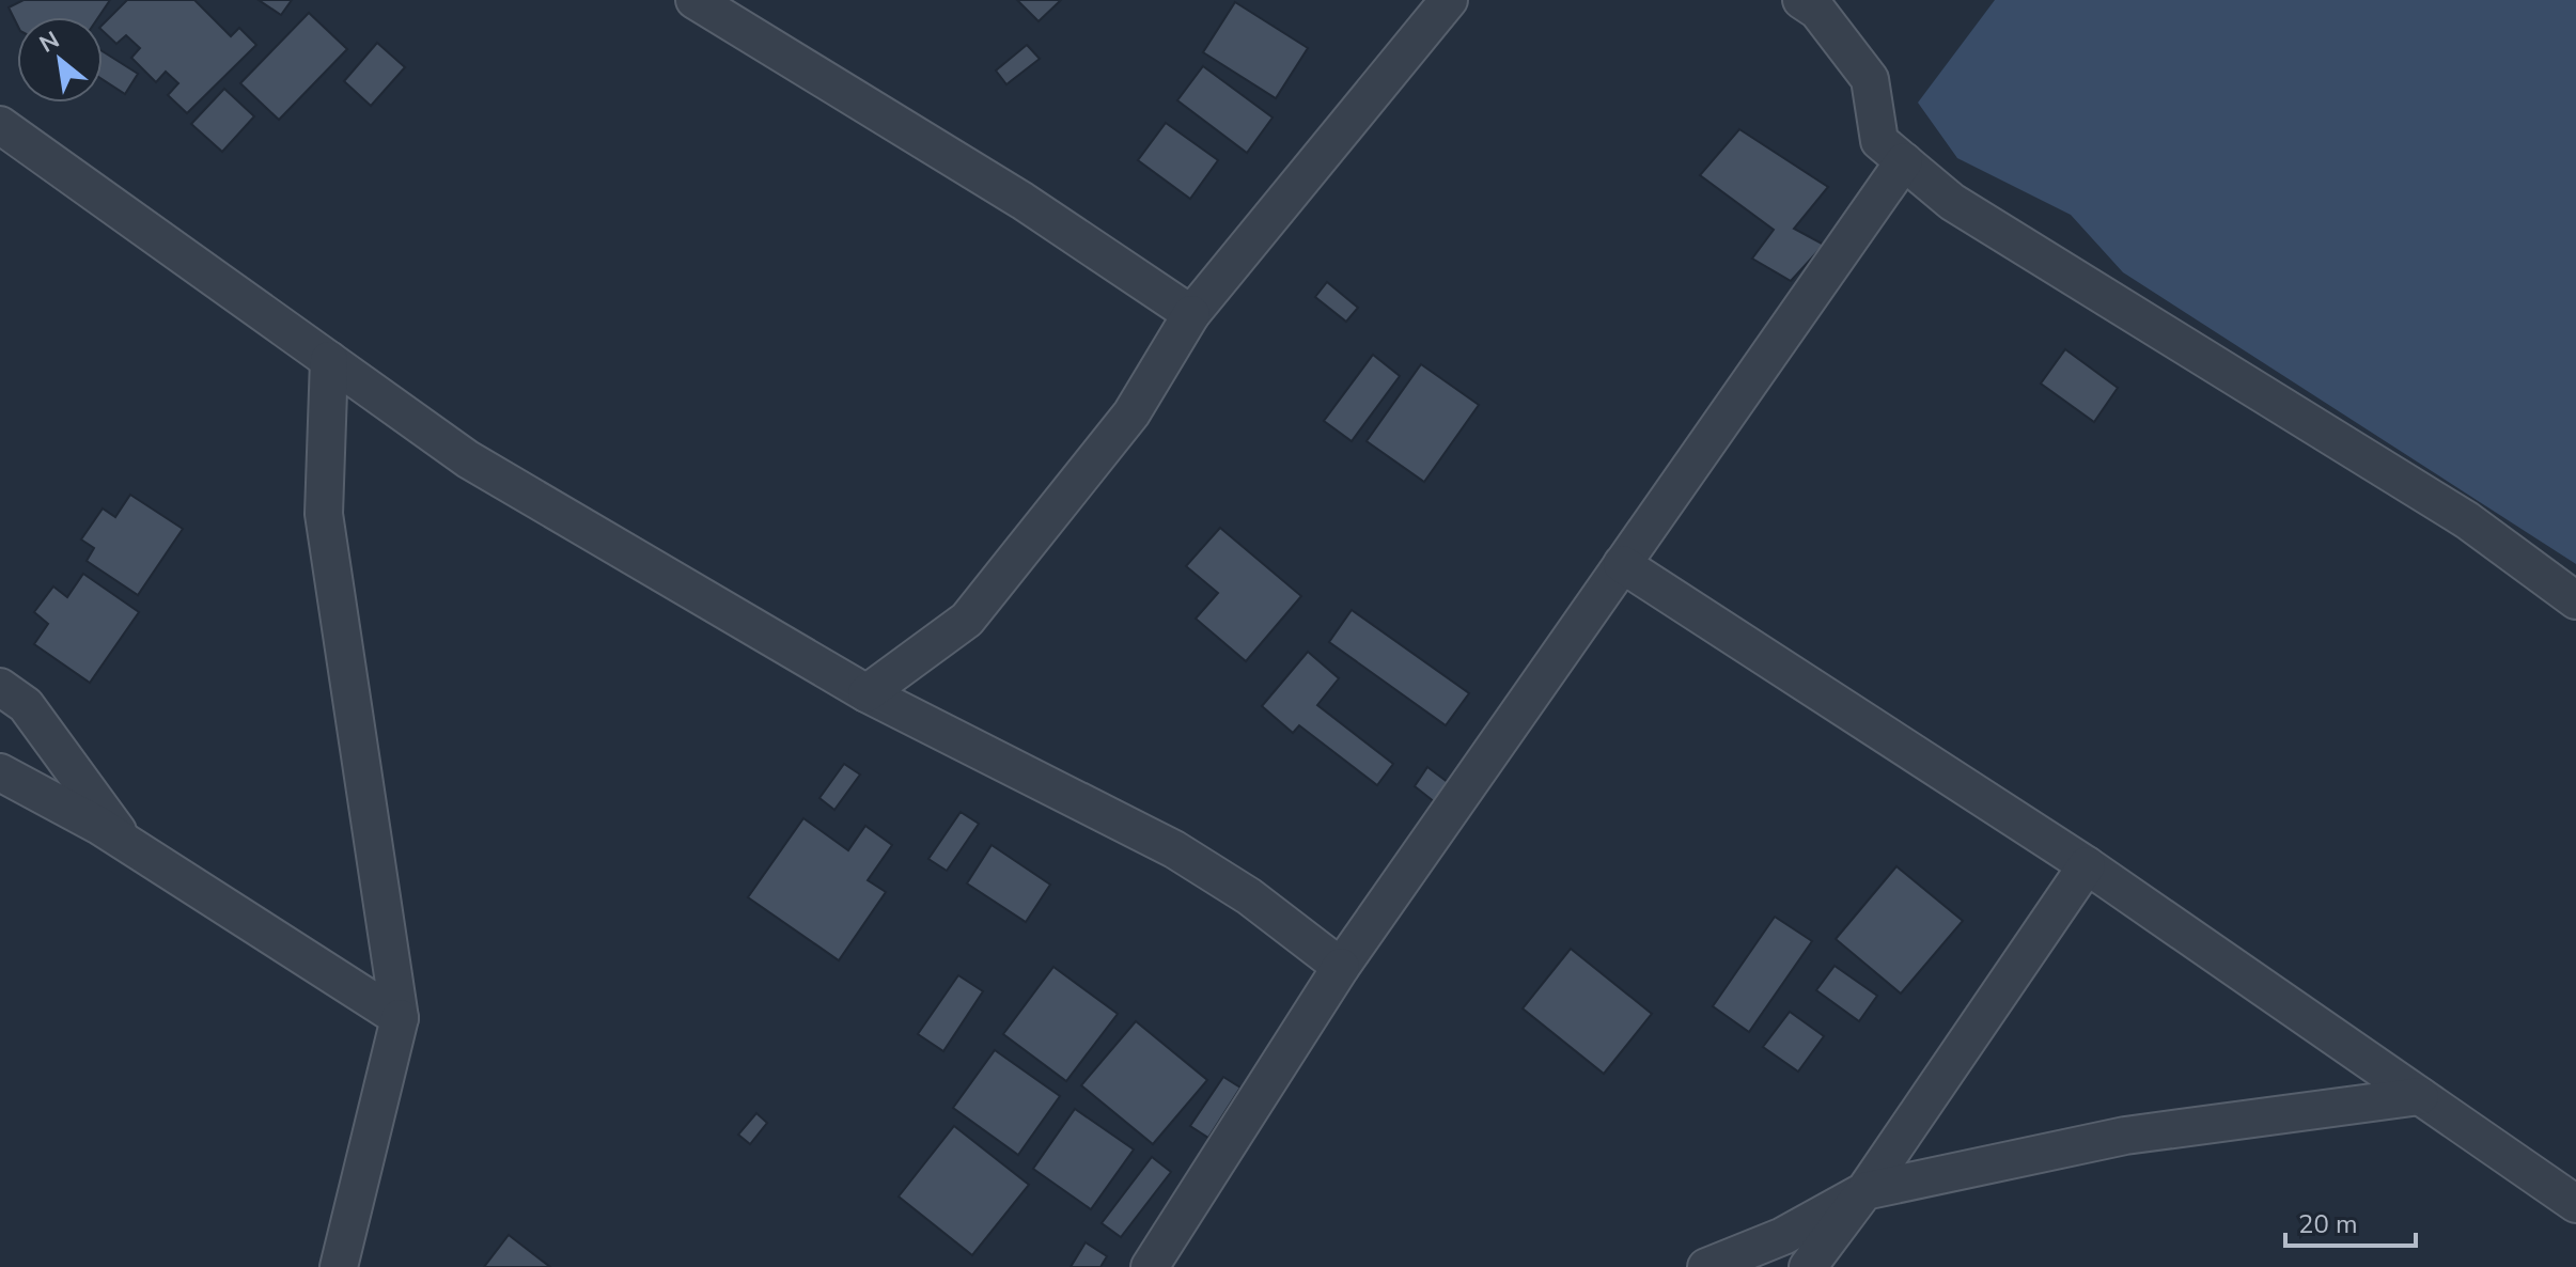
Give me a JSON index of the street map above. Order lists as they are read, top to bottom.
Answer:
{
  "scale_bar": "20 m",
  "north": "top left"
}
